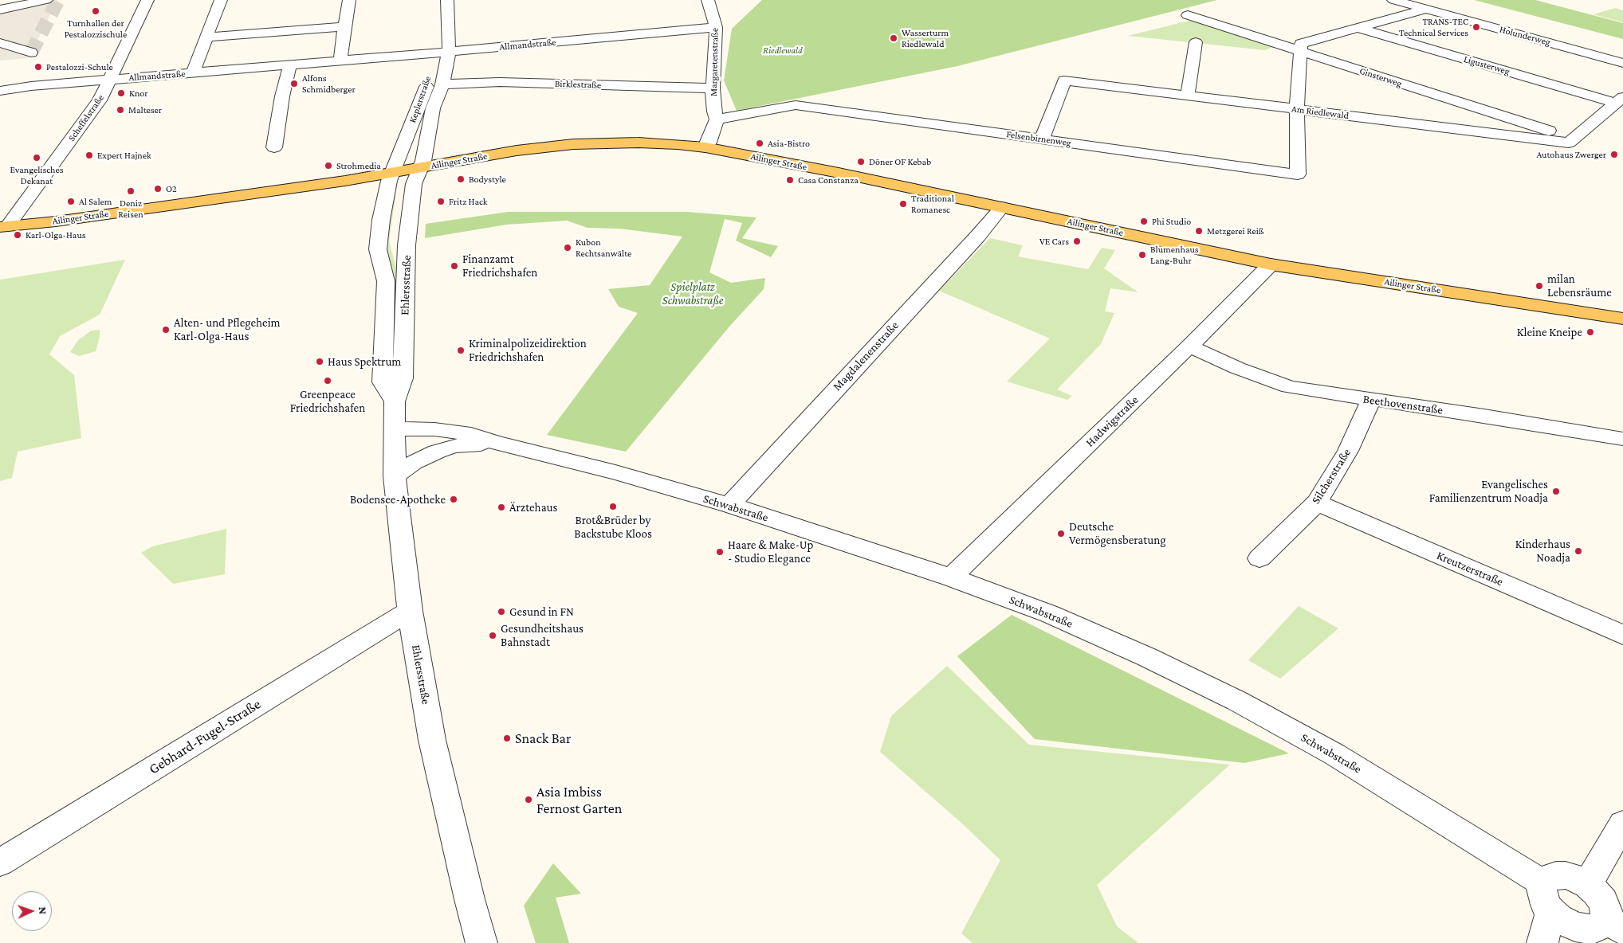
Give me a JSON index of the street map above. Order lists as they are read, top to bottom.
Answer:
{
  "streets": {
    "main road": ["Ailinger Straße"],
    "street": [
      "Holunderweg",
      "Allmandstraße",
      "Margaretenstraße",
      "Ligusterweg",
      "Ginsterweg",
      "Birklestraße",
      "Keplerstraße",
      "Am Riedlewald",
      "Scheffelstraße",
      "Felsenbirnenweg",
      "Ehlersstraße",
      "Magdalenenstraße",
      "Beethovenstraße",
      "Hadwigstraße",
      "Silcherstraße",
      "Schwabstraße",
      "Kreutzerstraße",
      "Gebhard-Fugel-Straße"
    ]
  },
  "crossings": [
    ["Allmandstraße", "Margaretenstraße"],
    ["Allmandstraße", "Keplerstraße"],
    ["Allmandstraße", "Scheffelstraße"],
    ["Margaretenstraße", "Birklestraße"],
    ["Margaretenstraße", "Felsenbirnenweg"],
    ["Margaretenstraße", "Ailinger Straße"],
    ["Ginsterweg", "Am Riedlewald"],
    ["Birklestraße", "Keplerstraße"],
    ["Keplerstraße", "Ailinger Straße"],
    ["Keplerstraße", "Ehlersstraße"],
    ["Am Riedlewald", "Felsenbirnenweg"],
    ["Scheffelstraße", "Ailinger Straße"],
    ["Ailinger Straße", "Ehlersstraße"],
    ["Ailinger Straße", "Magdalenenstraße"],
    ["Ailinger Straße", "Hadwigstraße"],
    ["Ehlersstraße", "Schwabstraße"],
    ["Ehlersstraße", "Gebhard-Fugel-Straße"],
    ["Magdalenenstraße", "Schwabstraße"],
    ["Beethovenstraße", "Hadwigstraße"],
    ["Beethovenstraße", "Silcherstraße"],
    ["Hadwigstraße", "Schwabstraße"],
    ["Silcherstraße", "Kreutzerstraße"]
  ],
  "parks": ["Riedlewald", "Spielplatz Schwabstraße"],
  "places": [
    "Turnhallen der Pestalozzischule",
    "TRANS-TEC Technical Services",
    "Wasserturm Riedlewald",
    "Pestalozzi-Schule",
    "Alfons Schmidberger",
    "Knor",
    "Malteser",
    "Asia-Bistro",
    "Autohaus Zwerger",
    "Expert Hajnek",
    "Evangelisches Dekanat",
    "Döner OF Kebab",
    "Strohmedia",
    "Bodystyle",
    "Casa Constanza",
    "O2",
    "Deniz Reisen",
    "Al Salem",
    "Fritz Hack",
    "Traditional Romanesc",
    "Phi Studio",
    "Metzgerei Reiß",
    "Karl-Olga-Haus",
    "VE Cars",
    "Kubon Rechtsanwälte",
    "Blumenhaus Lang-Buhr",
    "Finanzamt Friedrichshafen",
    "milan Lebensräume",
    "Alten- und Pflegeheim Karl-Olga-Haus",
    "Kleine Kneipe",
    "Kriminalpolizeidirektion Friedrichshafen",
    "Haus Spektrum",
    "Greenpeace Friedrichshafen",
    "Evangelisches Familienzentrum Noadja",
    "Bodensee-Apotheke",
    "Brot&Brüder by Backstube Kloos",
    "Ärztehaus",
    "Deutsche Vermögensberatung",
    "Kinderhaus Noadja",
    "Haare & Make-Up - Studio Elegance",
    "Gesund in FN",
    "Gesundheitshaus Bahnstadt",
    "Snack Bar",
    "Asia Imbiss Fernost Garten"
  ],
  "north": "right"
}
